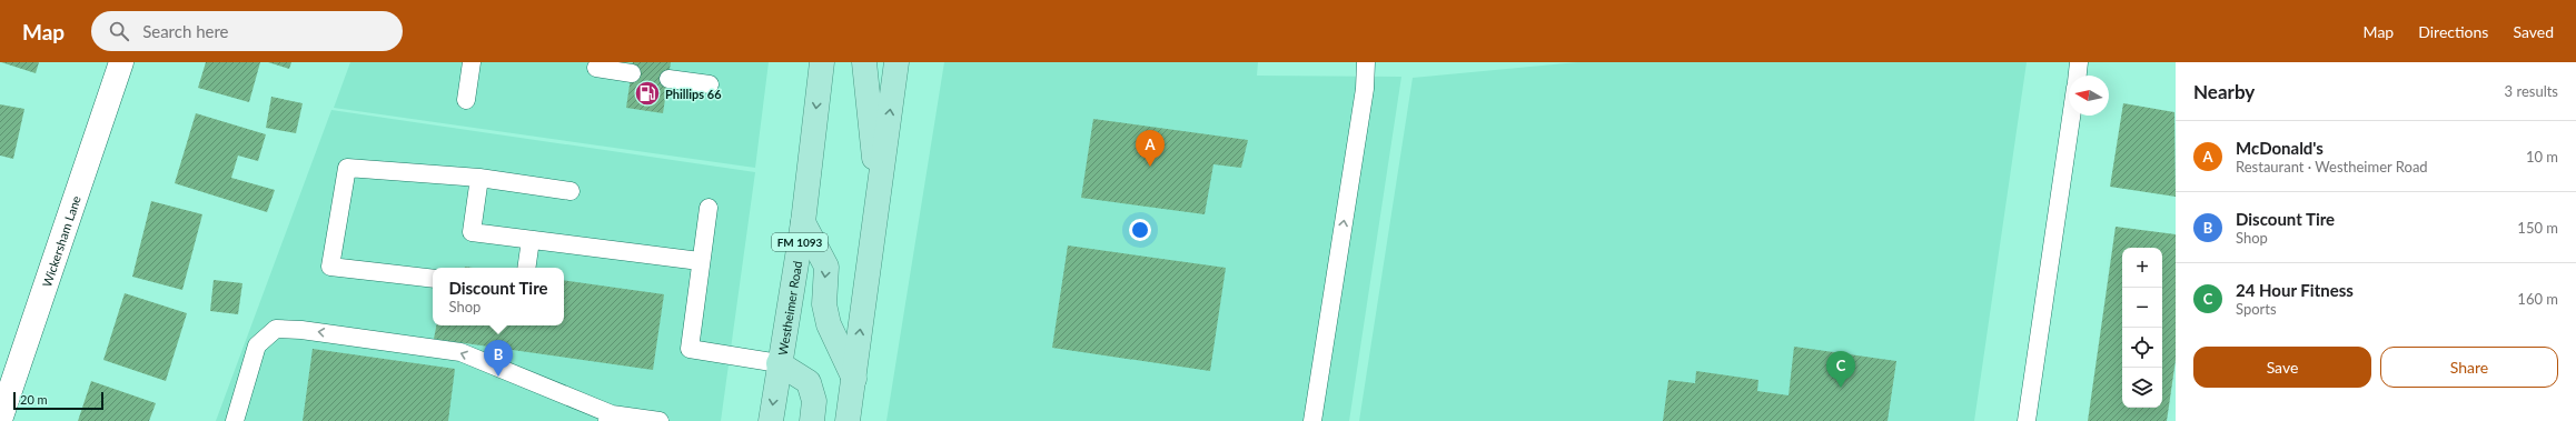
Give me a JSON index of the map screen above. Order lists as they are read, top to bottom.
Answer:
{
  "streets": {
    "main road": ["FM 1093", "Westheimer Road"],
    "street": ["Wickersham Lane"]
  },
  "places": {
    "fuel station": ["Phillips 66"]
  },
  "scale_bar": "20 m",
  "north": "left",
  "page": {
    "header": "Map",
    "search": "Search here",
    "nav": ["Map", "Directions", "Saved"],
    "heading": ["Nearby", "3 results"],
    "list": [
      {
        "mark": "A",
        "name": "McDonald's",
        "note": "Restaurant · Westheimer Road",
        "value": "10 m"
      },
      {
        "mark": "B",
        "name": "Discount Tire",
        "note": "Shop",
        "value": "150 m"
      },
      {
        "mark": "C",
        "name": "24 Hour Fitness",
        "note": "Sports",
        "value": "160 m"
      }
    ],
    "pins": ["A", "B", "C"],
    "map_buttons": ["+", "−"],
    "popup": ["Discount Tire", "Shop"],
    "buttons": ["Save", "Share"],
    "scale": "20 m"
  }
}
